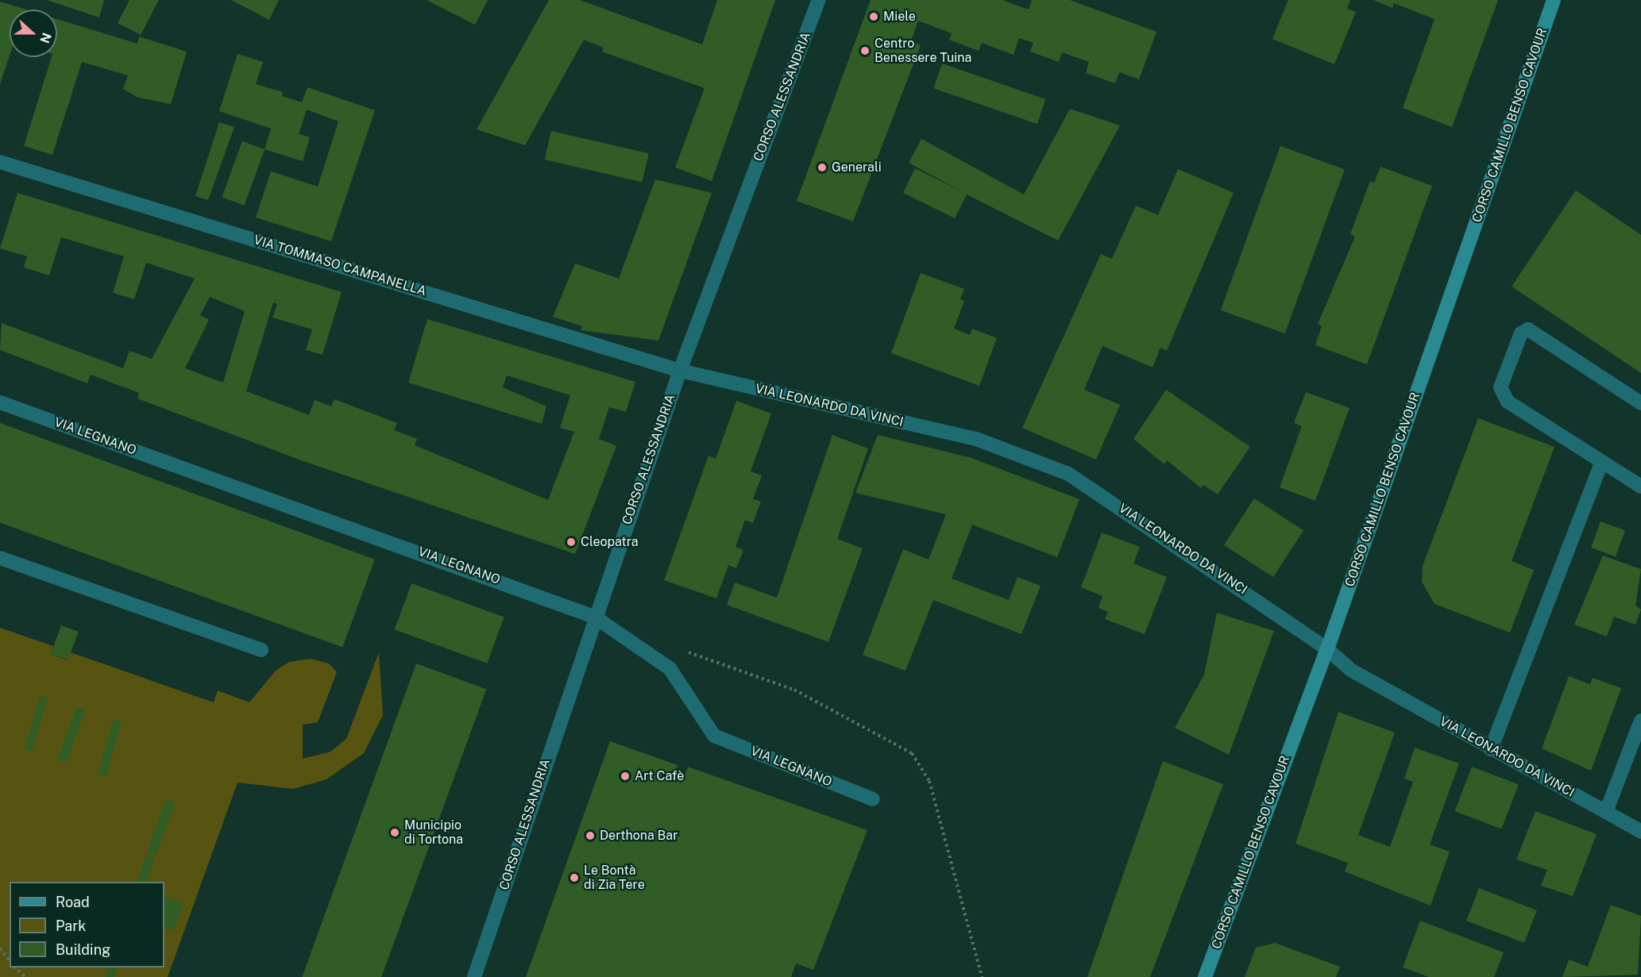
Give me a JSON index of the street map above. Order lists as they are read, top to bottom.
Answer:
{
  "streets": {
    "street": [
      "CORSO ALESSANDRIA",
      "CORSO CAMILLO BENSO CAVOUR",
      "VIA TOMMASO CAMPANELLA",
      "VIA LEONARDO DA VINCI",
      "VIA LEGNANO"
    ]
  },
  "crossings": [
    ["CORSO ALESSANDRIA", "VIA TOMMASO CAMPANELLA"],
    ["CORSO ALESSANDRIA", "VIA LEONARDO DA VINCI"],
    ["CORSO ALESSANDRIA", "VIA LEGNANO"],
    ["CORSO CAMILLO BENSO CAVOUR", "VIA LEONARDO DA VINCI"],
    ["VIA TOMMASO CAMPANELLA", "VIA LEONARDO DA VINCI"]
  ],
  "places": [
    "Miele",
    "Centro Benessere Tuina",
    "Generali",
    "Cleopatra",
    "Art Cafè",
    "Municipio di Tortona",
    "Derthona Bar",
    "Le Bontà di Zia Tere"
  ],
  "legend": ["Road", "Park", "Building"],
  "north": "right"
}
